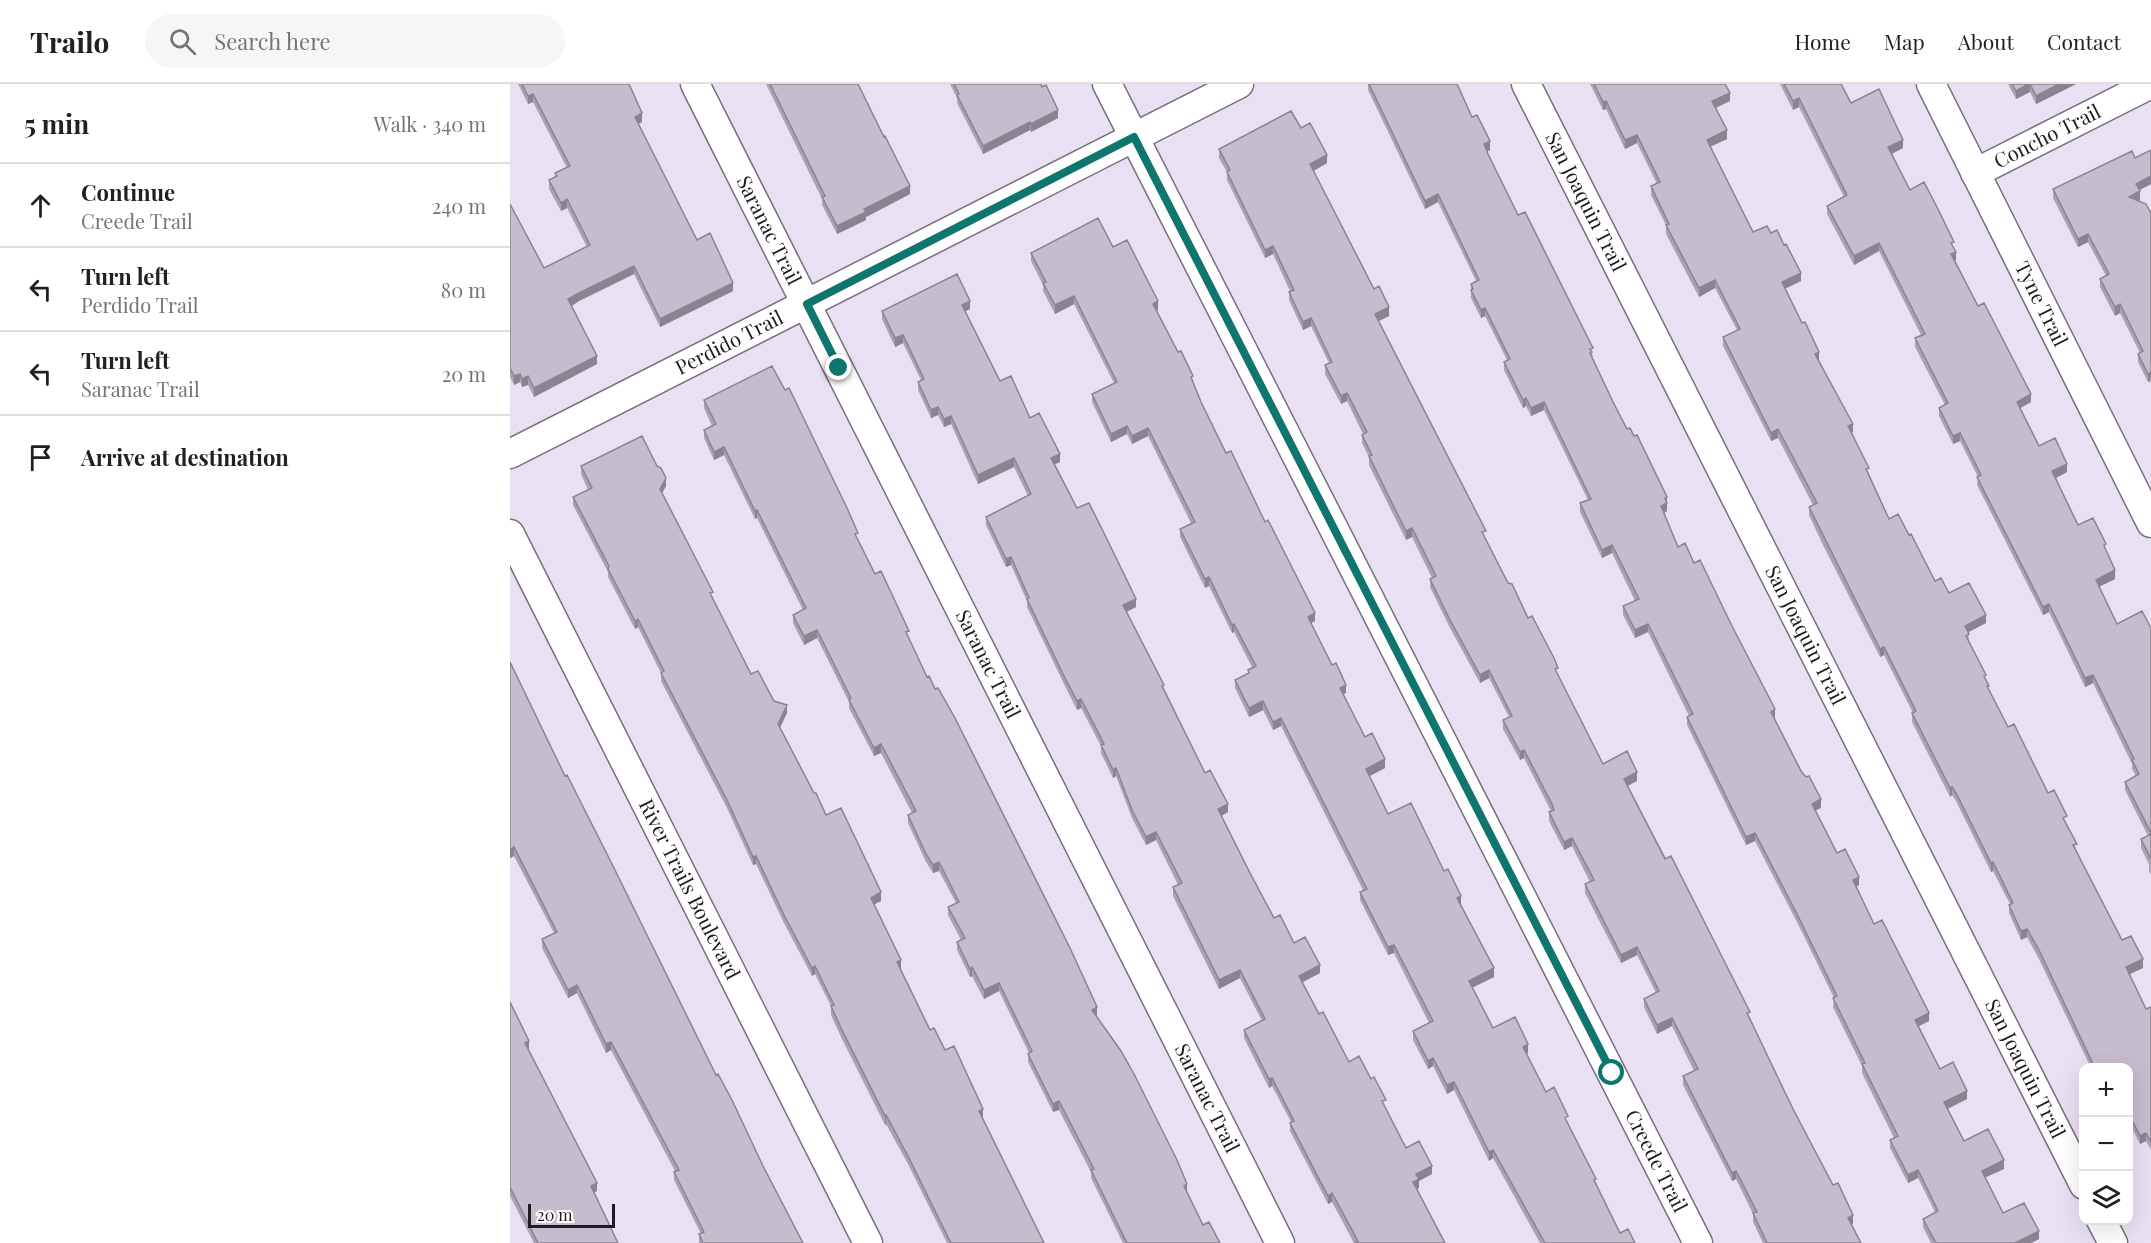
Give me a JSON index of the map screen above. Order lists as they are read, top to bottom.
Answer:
{
  "streets": {
    "street": [
      "Concho Trail",
      "San Joaquin Trail",
      "Saranac Trail",
      "Tyne Trail",
      "Perdido Trail",
      "River Trails Boulevard",
      "Creede Trail"
    ]
  },
  "crossings": [
    ["Concho Trail", "Tyne Trail"],
    ["Saranac Trail", "Perdido Trail"],
    ["Perdido Trail", "Creede Trail"]
  ],
  "scale_bar": "20 m",
  "page": {
    "header": "Trailo",
    "search": "Search here",
    "nav": [
      "Home",
      "Map",
      "About",
      "Contact"
    ],
    "heading": ["5 min", "Walk · 340 m"],
    "list": [
      ["Continue", "Creede Trail", "240 m"],
      ["Turn left", "Perdido Trail", "80 m"],
      ["Turn left", "Saranac Trail", "20 m"],
      "Arrive at destination"
    ],
    "map_buttons": ["+", "−"],
    "scale": "20 m"
  }
}
